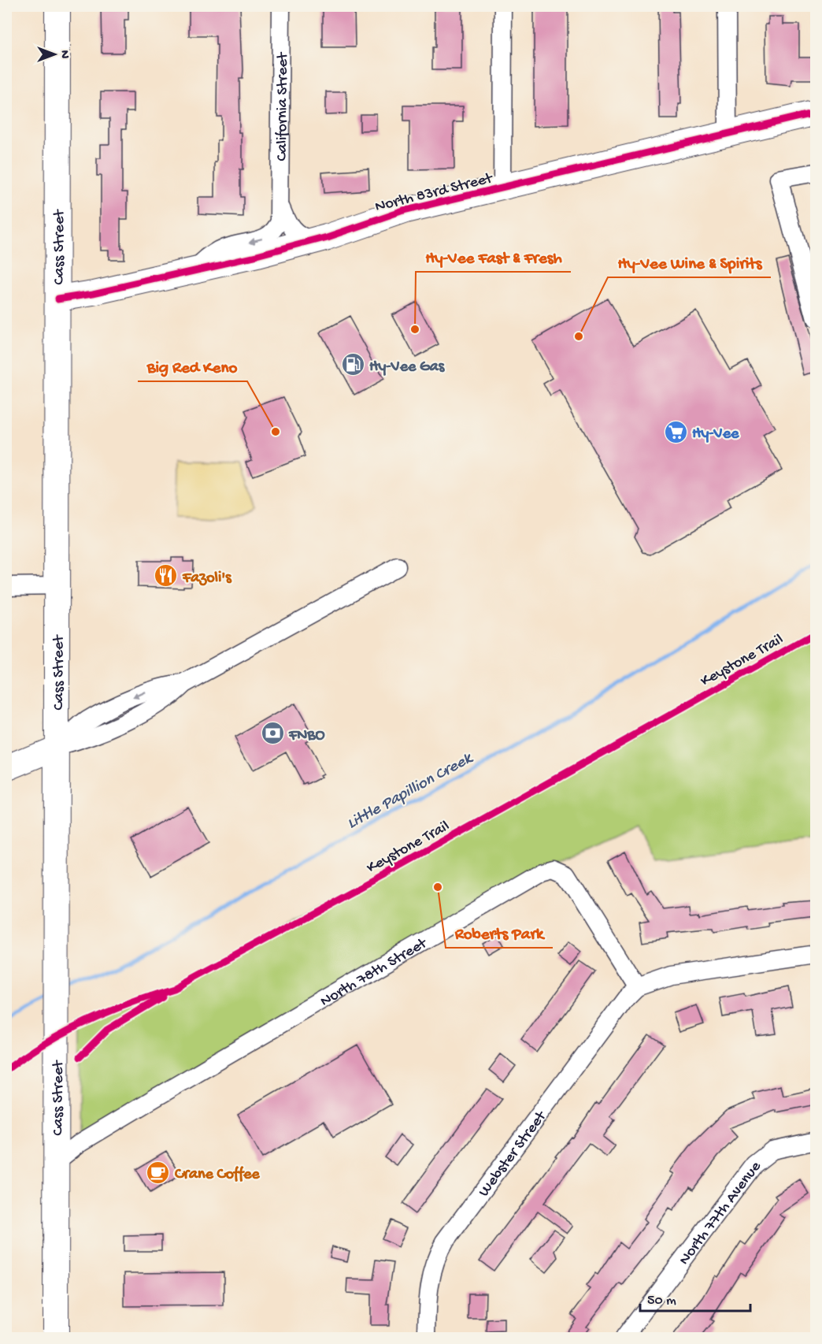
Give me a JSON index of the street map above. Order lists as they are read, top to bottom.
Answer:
{
  "streets": {
    "main road": ["North 83rd Street", "Cass Street"],
    "street": [
      "California Street",
      "North 78th Street",
      "Webster Street",
      "North 77th Avenue"
    ],
    "cycle path": ["Keystone Trail"]
  },
  "crossings": [
    ["California Street", "North 83rd Street"],
    ["North 83rd Street", "Cass Street"],
    ["Cass Street", "North 78th Street"],
    ["North 78th Street", "Webster Street"]
  ],
  "water": ["Little Papillion Creek"],
  "places": {
    "other": [
      "Hy-Vee Fast & Fresh",
      "Hy-Vee Wine & Spirits",
      "Big Red Keno",
      "Roberts Park"
    ],
    "fuel station": ["Hy-Vee Gas"],
    "supermarket": ["Hy-Vee"],
    "restaurant": ["Fazoli's"],
    "bank": ["FNBO"],
    "cafe": ["Crane Coffee"]
  },
  "scale_bar": "50 m",
  "north": "right"
}
